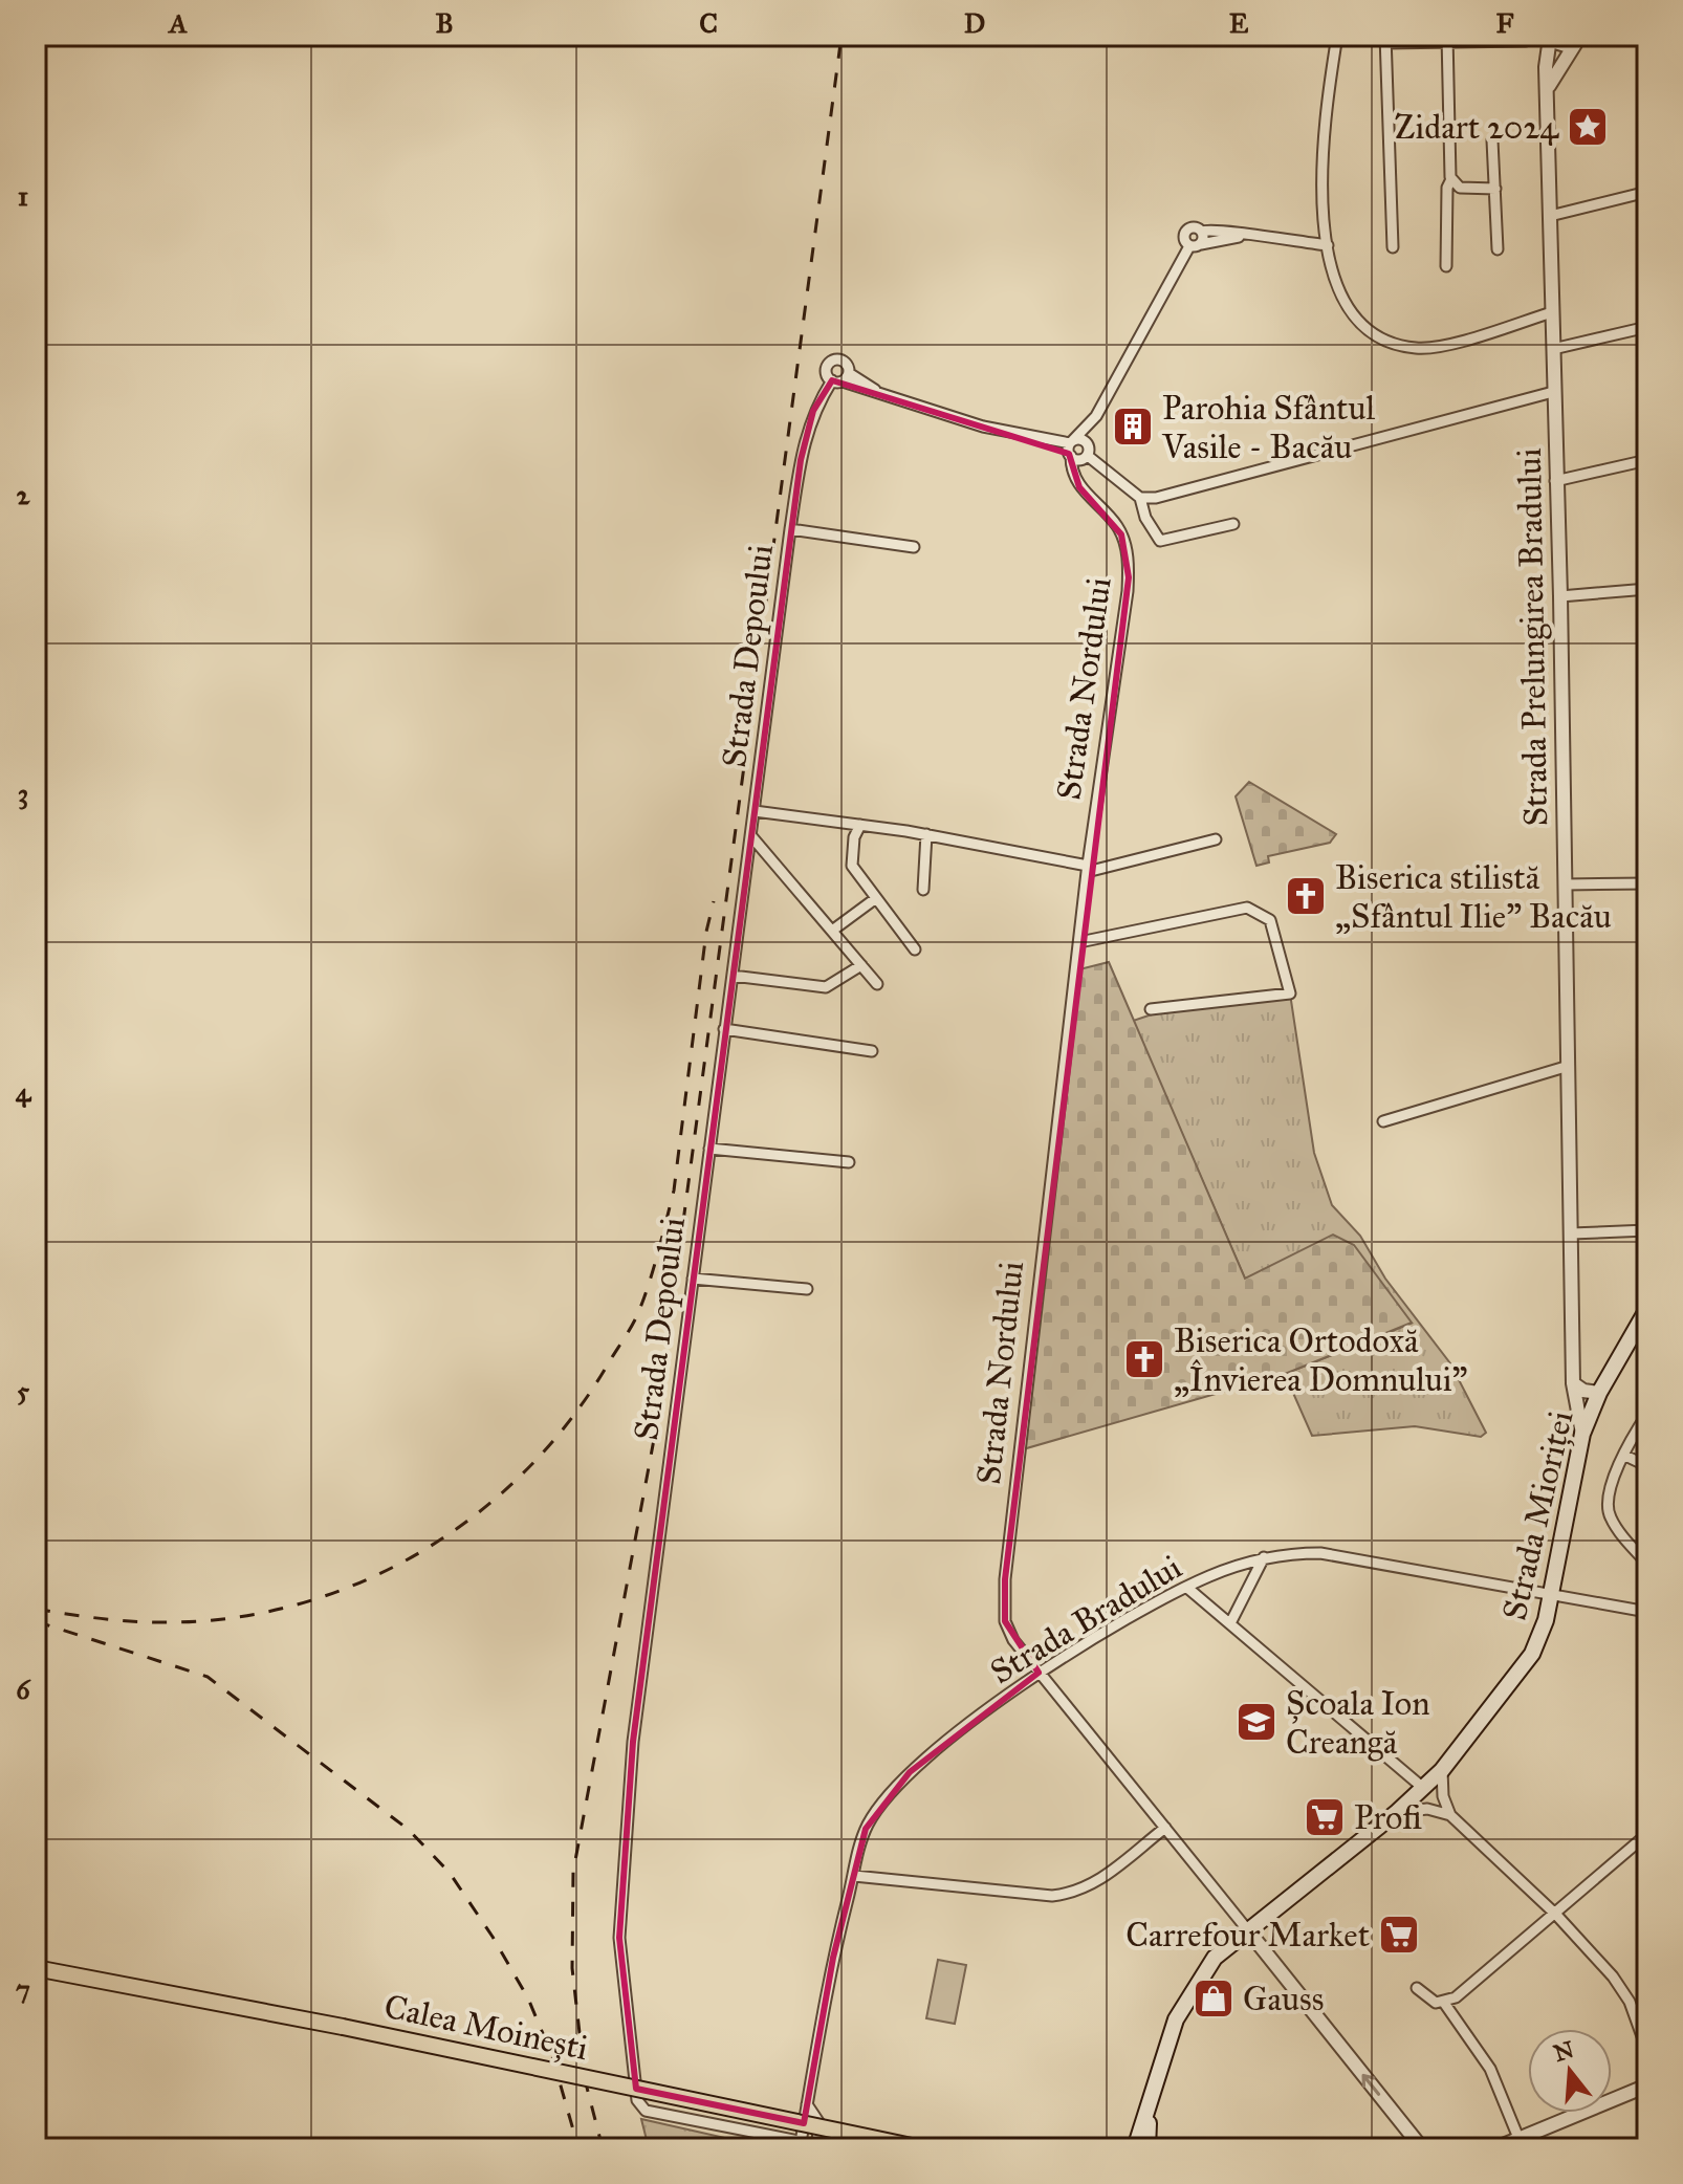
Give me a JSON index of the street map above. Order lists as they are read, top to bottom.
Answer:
{
  "streets": {
    "main road": ["Strada Mioriței", "Calea Moinești"],
    "street": [
      "Strada Prelungirea Bradului",
      "Strada Depoului",
      "Strada Nordului",
      "Strada Bradului"
    ]
  },
  "crossings": [
    ["Strada Prelungirea Bradului", "Strada Mioriței"],
    ["Strada Depoului", "Strada Nordului"],
    ["Strada Depoului", "Strada Bradului"],
    ["Strada Nordului", "Strada Mioriței"],
    ["Strada Nordului", "Strada Bradului"],
    ["Strada Mioriței", "Strada Bradului"]
  ],
  "places": {
    "place": ["Zidart 2024"],
    "building": ["Parohia Sfântul Vasile - Bacău"],
    "church": ["Biserica stilistă „Sfântul Ilie” Bacău", "Biserica Ortodoxă „Învierea Domnului”"],
    "school or university": ["Școala Ion Creangă"],
    "supermarket": ["Profi", "Carrefour Market"],
    "shop": ["Gauss"]
  },
  "north": "top",
  "grid": {
    "columns": [
      "A",
      "B",
      "C",
      "D",
      "E",
      "F"
    ],
    "rows": [
      "1",
      "2",
      "3",
      "4",
      "5",
      "6",
      "7"
    ]
  }
}
